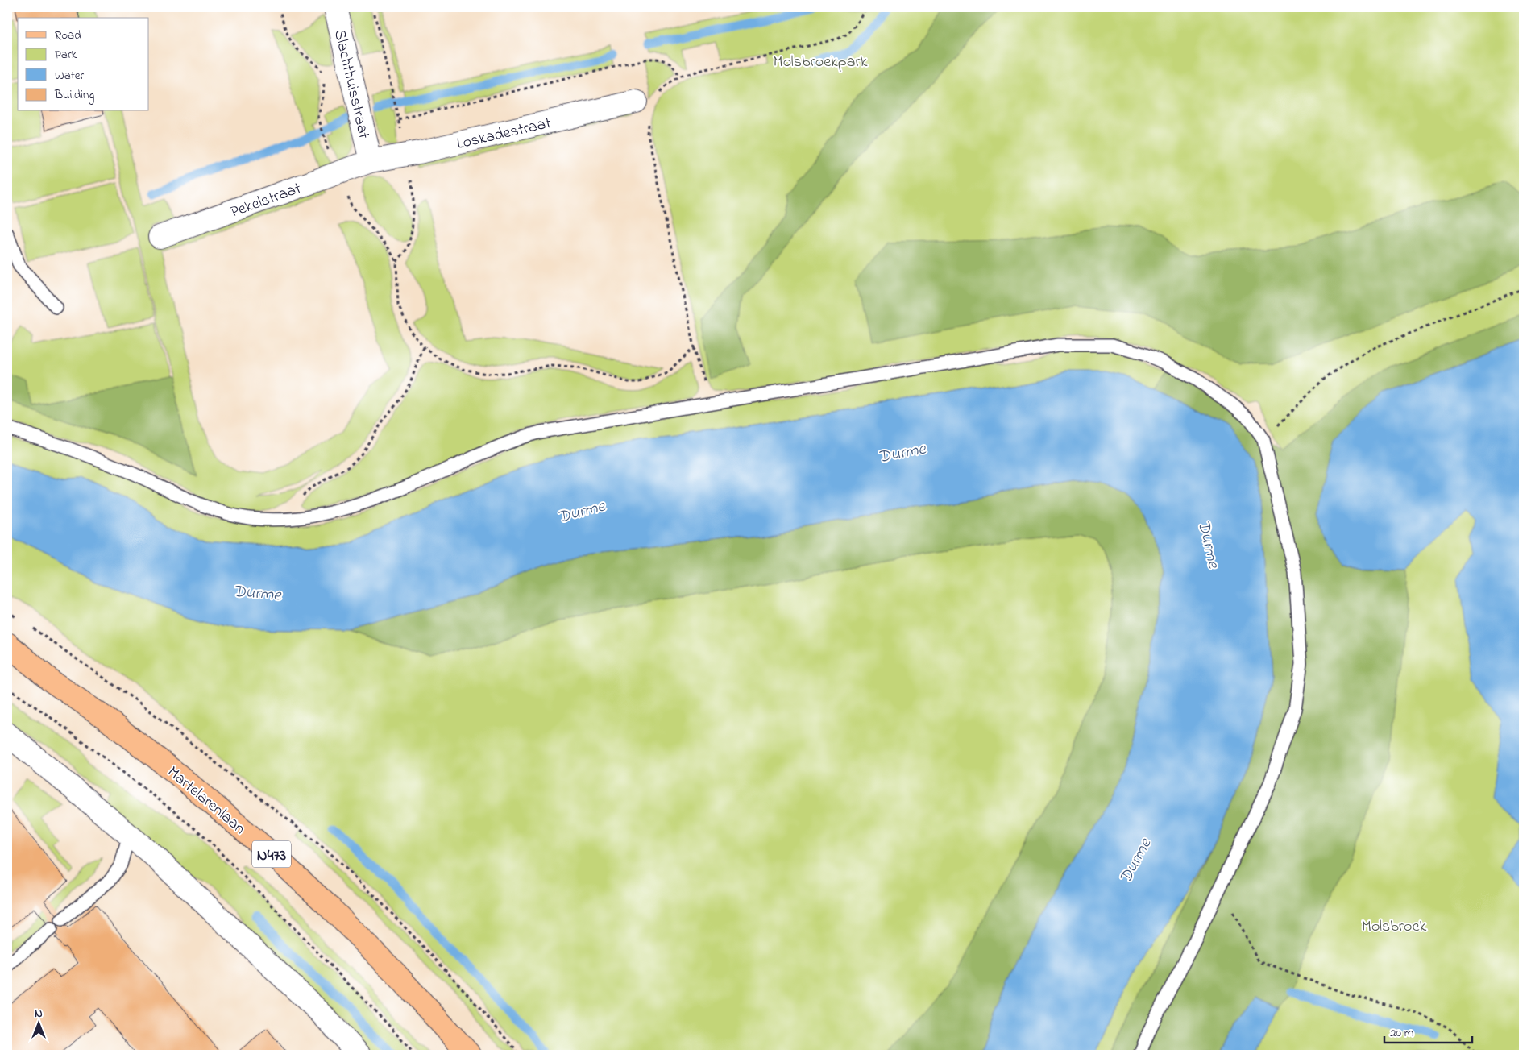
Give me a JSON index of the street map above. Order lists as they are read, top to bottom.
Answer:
{
  "streets": {
    "main road": ["Martelarenlaan", "N473"],
    "street": ["Slachthuisstraat", "Loskadestraat", "Pekelstraat"]
  },
  "crossings": [
    ["Slachthuisstraat", "Loskadestraat"],
    ["Slachthuisstraat", "Pekelstraat"],
    ["Loskadestraat", "Pekelstraat"]
  ],
  "water": ["Durme"],
  "parks": ["Molsbroekpark", "Molsbroek"],
  "legend": [
    "Road",
    "Park",
    "Water",
    "Building"
  ],
  "scale_bar": "20 m",
  "north": "top"
}
